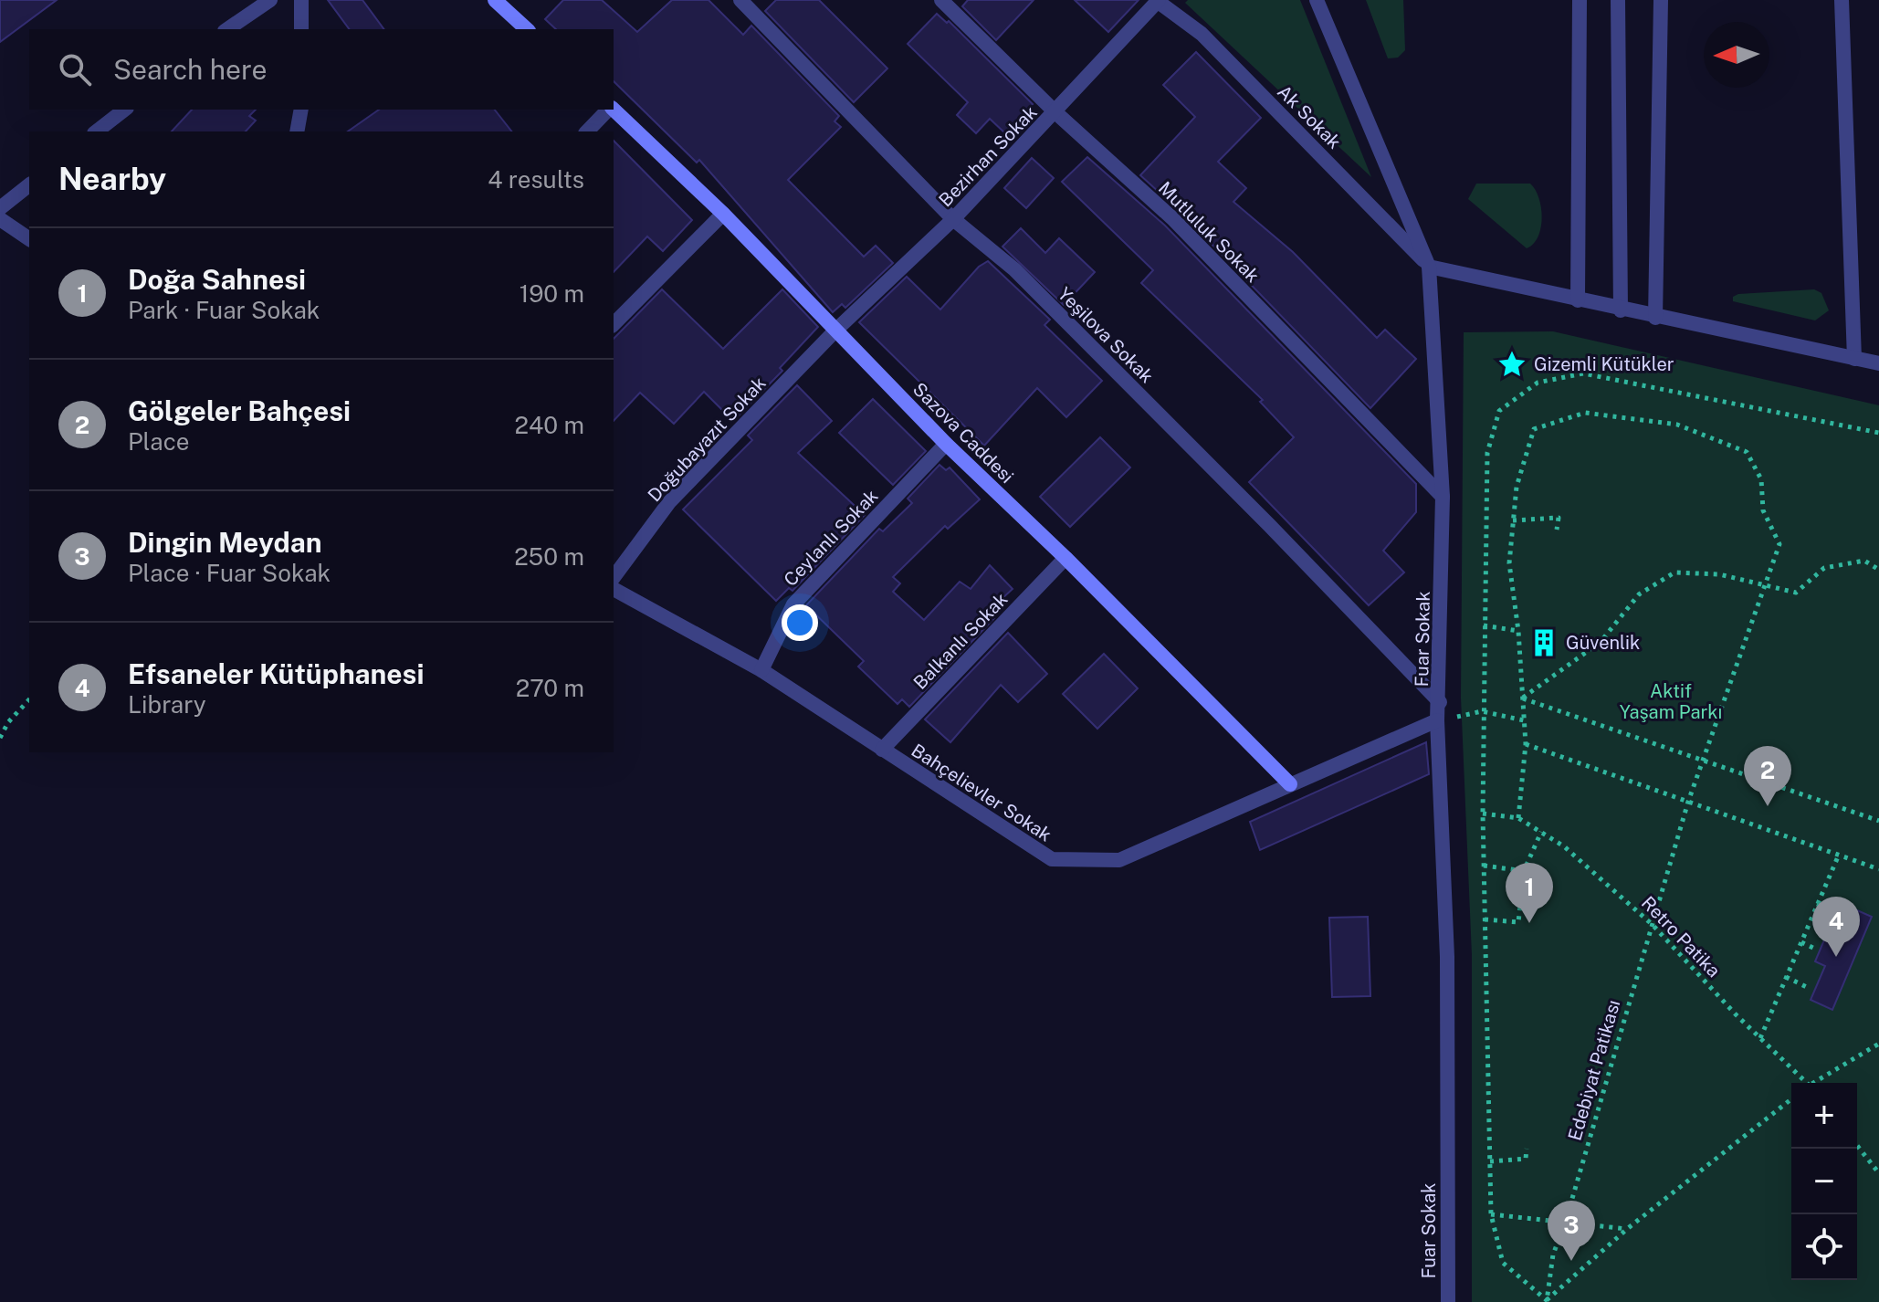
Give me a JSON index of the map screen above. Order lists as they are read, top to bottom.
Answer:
{
  "streets": {
    "street": [
      "Ak Sokak",
      "Bezirhan Sokak",
      "Mutluluk Sokak",
      "Yeşilova Sokak",
      "Sazova Caddesi",
      "Doğubayazıt Sokak",
      "Ceylanlı Sokak",
      "Fuar Sokak",
      "Balkanlı Sokak",
      "Bahçelievler Sokak"
    ],
    "path": ["Retro Patika", "Edebiyat Patikası"]
  },
  "crossings": [
    ["Ak Sokak", "Bezirhan Sokak"],
    ["Ak Sokak", "Fuar Sokak"],
    ["Bezirhan Sokak", "Mutluluk Sokak"],
    ["Bezirhan Sokak", "Yeşilova Sokak"],
    ["Bezirhan Sokak", "Sazova Caddesi"],
    ["Bezirhan Sokak", "Doğubayazıt Sokak"],
    ["Mutluluk Sokak", "Fuar Sokak"],
    ["Yeşilova Sokak", "Fuar Sokak"],
    ["Sazova Caddesi", "Doğubayazıt Sokak"],
    ["Sazova Caddesi", "Ceylanlı Sokak"],
    ["Sazova Caddesi", "Balkanlı Sokak"],
    ["Sazova Caddesi", "Bahçelievler Sokak"],
    ["Ceylanlı Sokak", "Bahçelievler Sokak"],
    ["Fuar Sokak", "Bahçelievler Sokak"],
    ["Balkanlı Sokak", "Bahçelievler Sokak"],
    ["Retro Patika", "Edebiyat Patikası"]
  ],
  "parks": ["Aktif Yaşam Parkı"],
  "places": {
    "place": ["Gizemli Kütükler"],
    "building": ["Güvenlik"]
  },
  "north": "left",
  "page": {
    "search": "Search here",
    "heading": ["Nearby", "4 results"],
    "list": [
      {
        "mark": "1",
        "name": "Doğa Sahnesi",
        "note": "Park · Fuar Sokak",
        "value": "190 m"
      },
      {
        "mark": "2",
        "name": "Gölgeler Bahçesi",
        "note": "Place",
        "value": "240 m"
      },
      {
        "mark": "3",
        "name": "Dingin Meydan",
        "note": "Place · Fuar Sokak",
        "value": "250 m"
      },
      {
        "mark": "4",
        "name": "Efsaneler Kütüphanesi",
        "note": "Library",
        "value": "270 m"
      }
    ],
    "pins": [
      "2",
      "1",
      "4",
      "3"
    ],
    "map_buttons": ["+", "−"]
  }
}
